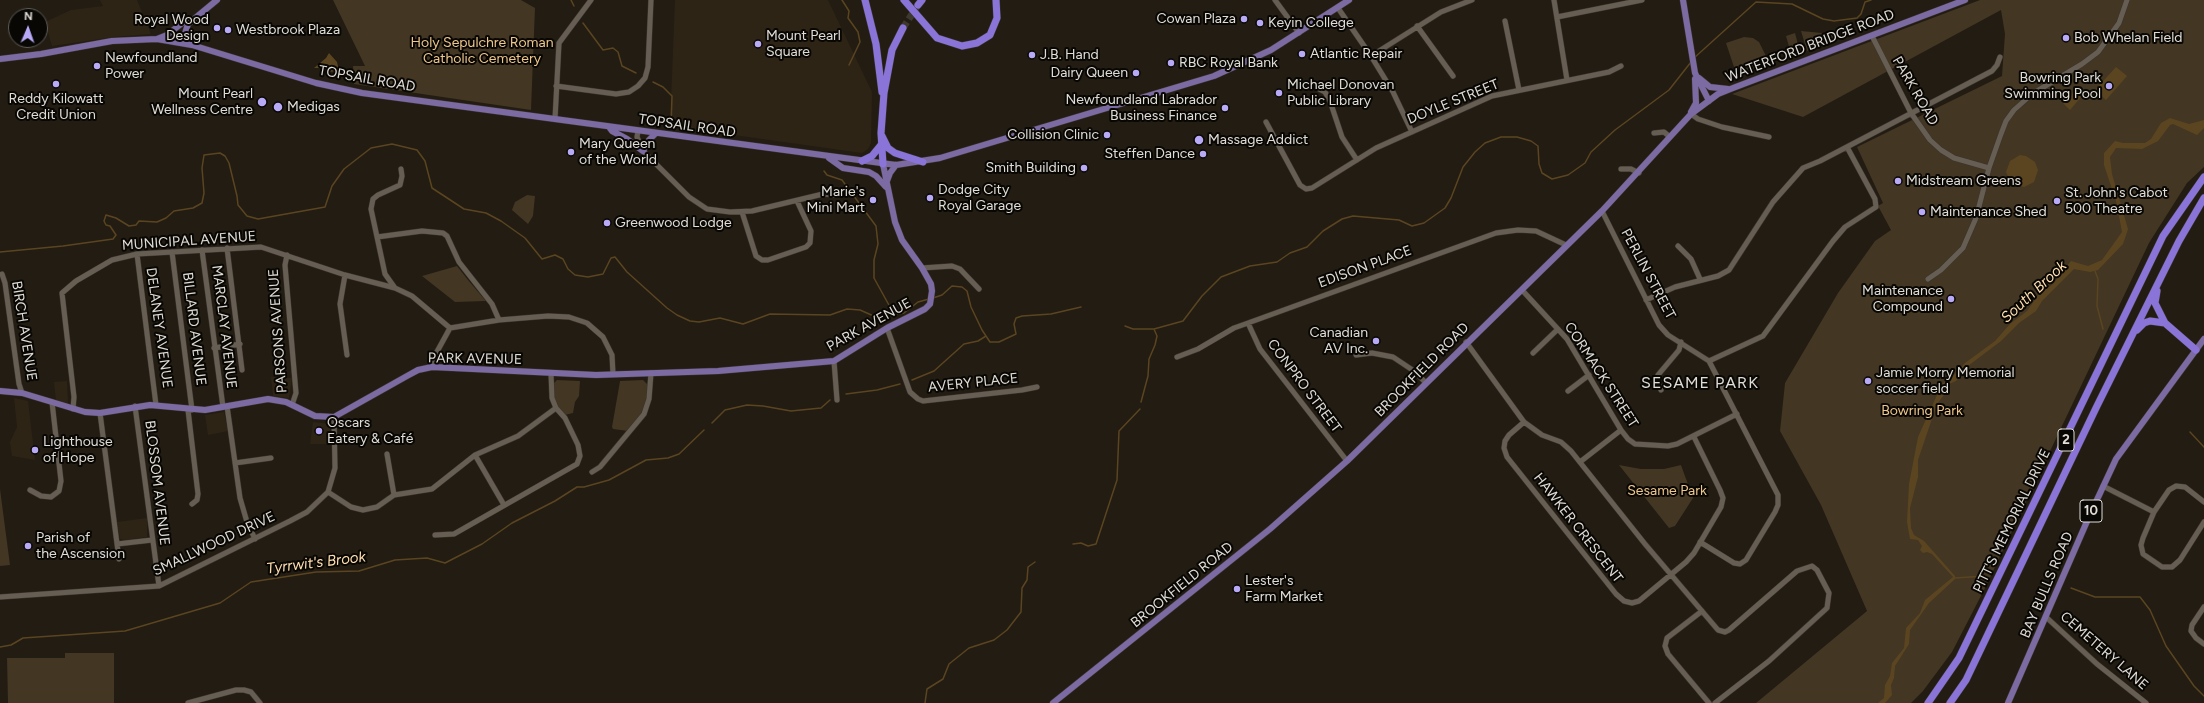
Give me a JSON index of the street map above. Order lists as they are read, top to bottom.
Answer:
{
  "streets": {
    "highway": ["2", "PITT'S MEMORIAL DRIVE"],
    "main road": [
      "WATERFORD BRIDGE ROAD",
      "TOPSAIL ROAD",
      "PARK AVENUE",
      "BROOKFIELD ROAD",
      "10",
      "BAY BULLS ROAD"
    ],
    "street": [
      "PARK ROAD",
      "DOYLE STREET",
      "MUNICIPAL AVENUE",
      "EDISON PLACE",
      "PERLIN STREET",
      "MARCLAY AVENUE",
      "DELANEY AVENUE",
      "BILLARD AVENUE",
      "BIRCH AVENUE",
      "PARSONS AVENUE",
      "CORMACK STREET",
      "AVERY PLACE",
      "CONPRO STREET",
      "BLOSSOM AVENUE",
      "HAWKER CRESCENT",
      "SMALLWOOD DRIVE",
      "CEMETERY LANE"
    ]
  },
  "crossings": [
    ["WATERFORD BRIDGE ROAD", "PARK ROAD"],
    ["WATERFORD BRIDGE ROAD", "BROOKFIELD ROAD"],
    ["MUNICIPAL AVENUE", "MARCLAY AVENUE"],
    ["MUNICIPAL AVENUE", "DELANEY AVENUE"],
    ["MUNICIPAL AVENUE", "BILLARD AVENUE"],
    ["MUNICIPAL AVENUE", "PARSONS AVENUE"],
    ["EDISON PLACE", "BROOKFIELD ROAD"],
    ["EDISON PLACE", "CONPRO STREET"],
    ["PERLIN STREET", "BROOKFIELD ROAD"],
    ["PERLIN STREET", "CORMACK STREET"],
    ["PARK AVENUE", "AVERY PLACE"],
    ["MARCLAY AVENUE", "SMALLWOOD DRIVE"],
    ["BROOKFIELD ROAD", "CORMACK STREET"],
    ["BROOKFIELD ROAD", "CONPRO STREET"],
    ["BLOSSOM AVENUE", "SMALLWOOD DRIVE"],
    ["BAY BULLS ROAD", "CEMETERY LANE"]
  ],
  "districts": ["SESAME PARK"],
  "water": ["South Brook", "Tyrrwit's Brook"],
  "parks": ["Holy Sepulchre Roman Catholic Cemetery", "Bowring Park", "Sesame Park"],
  "places": [
    "Cowan Plaza",
    "Keyin College",
    "Royal Wood Design",
    "Westbrook Plaza",
    "Bob Whelan Field",
    "Mount Pearl Square",
    "Atlantic Repair",
    "J.B. Hand",
    "RBC Royal Bank",
    "Newfoundland Power",
    "Dairy Queen",
    "Reddy Kilowatt Credit Union",
    "Bowring Park Swimming Pool",
    "Michael Donovan Public Library",
    "Mount Pearl Wellness Centre",
    "Medigas",
    "Newfoundland Labrador Business Finance",
    "Collision Clinic",
    "Massage Addict",
    "Mary Queen of the World",
    "Steffen Dance",
    "Smith Building",
    "Midstream Greens",
    "Dodge City Royal Garage",
    "Marie's Mini Mart",
    "St. John's Cabot 500 Theatre",
    "Maintenance Shed",
    "Greenwood Lodge",
    "Maintenance Compound",
    "Canadian AV Inc.",
    "Jamie Morry Memorial soccer field",
    "Oscars Eatery & Café",
    "Lighthouse of Hope",
    "Parish of the Ascension",
    "Lester's Farm Market"
  ],
  "north": "top"
}
